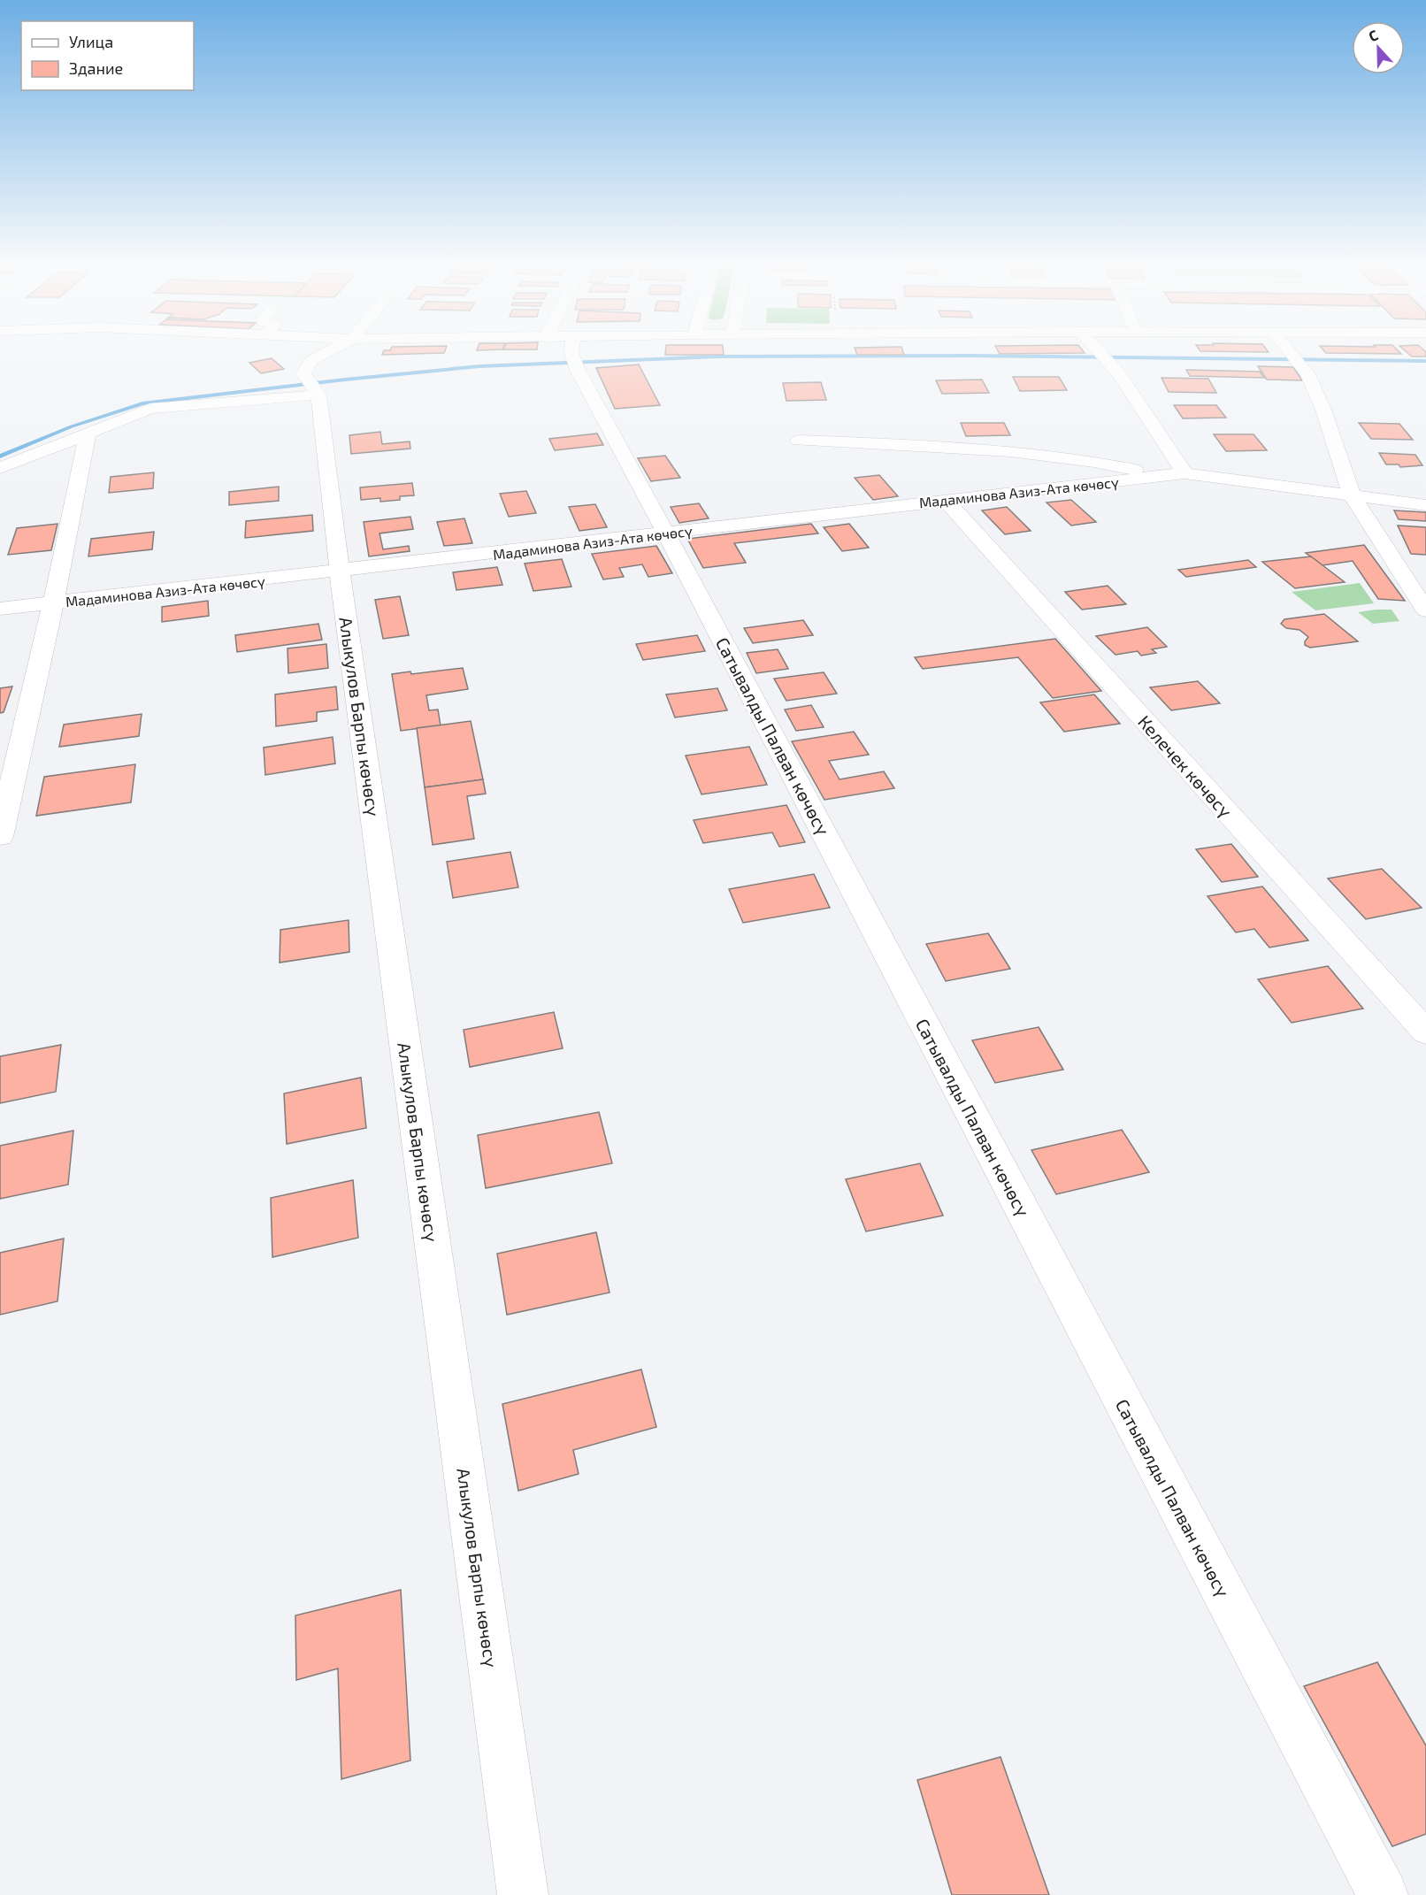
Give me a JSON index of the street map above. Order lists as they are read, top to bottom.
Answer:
{
  "streets": {
    "street": [
      "Мадаминова Азиз-Ата көчөсү",
      "Алыкулов Барпы көчөсү",
      "Сатывалды Палван көчөсү",
      "Келечек көчөсү"
    ]
  },
  "crossings": [
    ["Мадаминова Азиз-Ата көчөсү", "Алыкулов Барпы көчөсү"],
    ["Мадаминова Азиз-Ата көчөсү", "Сатывалды Палван көчөсү"],
    ["Мадаминова Азиз-Ата көчөсү", "Келечек көчөсү"]
  ],
  "legend": ["Улица", "Здание"],
  "north": "top"
}
